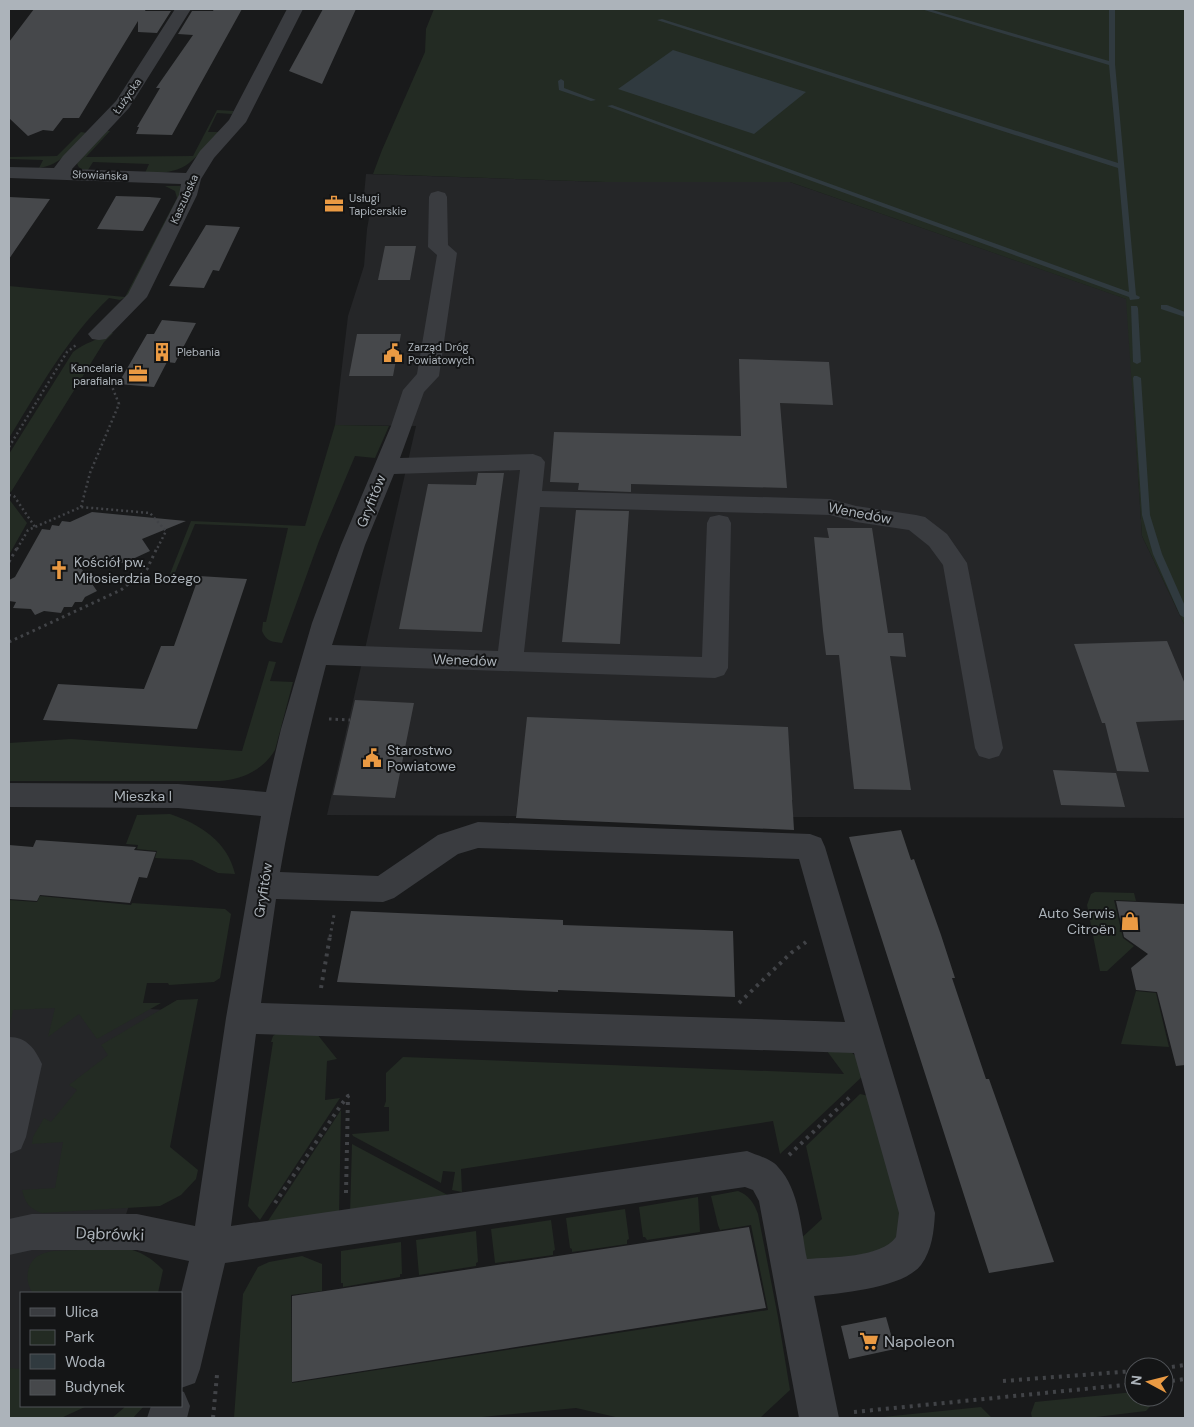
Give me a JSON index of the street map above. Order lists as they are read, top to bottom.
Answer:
{
  "streets": {
    "street": [
      "Łużycka",
      "Słowiańska",
      "Kaszubska",
      "Gryfitów",
      "Wenedów",
      "Mieszka I",
      "Dąbrówki"
    ]
  },
  "crossings": [
    ["Łużycka", "Słowiańska"],
    ["Słowiańska", "Kaszubska"],
    ["Gryfitów", "Wenedów"],
    ["Gryfitów", "Mieszka I"],
    ["Gryfitów", "Dąbrówki"]
  ],
  "places": {
    "office": ["Usługi Tapicerskie", "Kancelaria parafialna"],
    "building": ["Plebania"],
    "public building": ["Zarząd Dróg Powiatowych", "Starostwo Powiatowe"],
    "church": ["Kościół pw. Miłosierdzia Bożego"],
    "shop": ["Auto Serwis Citroën"],
    "supermarket": ["Napoleon"]
  },
  "legend": [
    "Ulica",
    "Park",
    "Woda",
    "Budynek"
  ],
  "north": "left"
}
